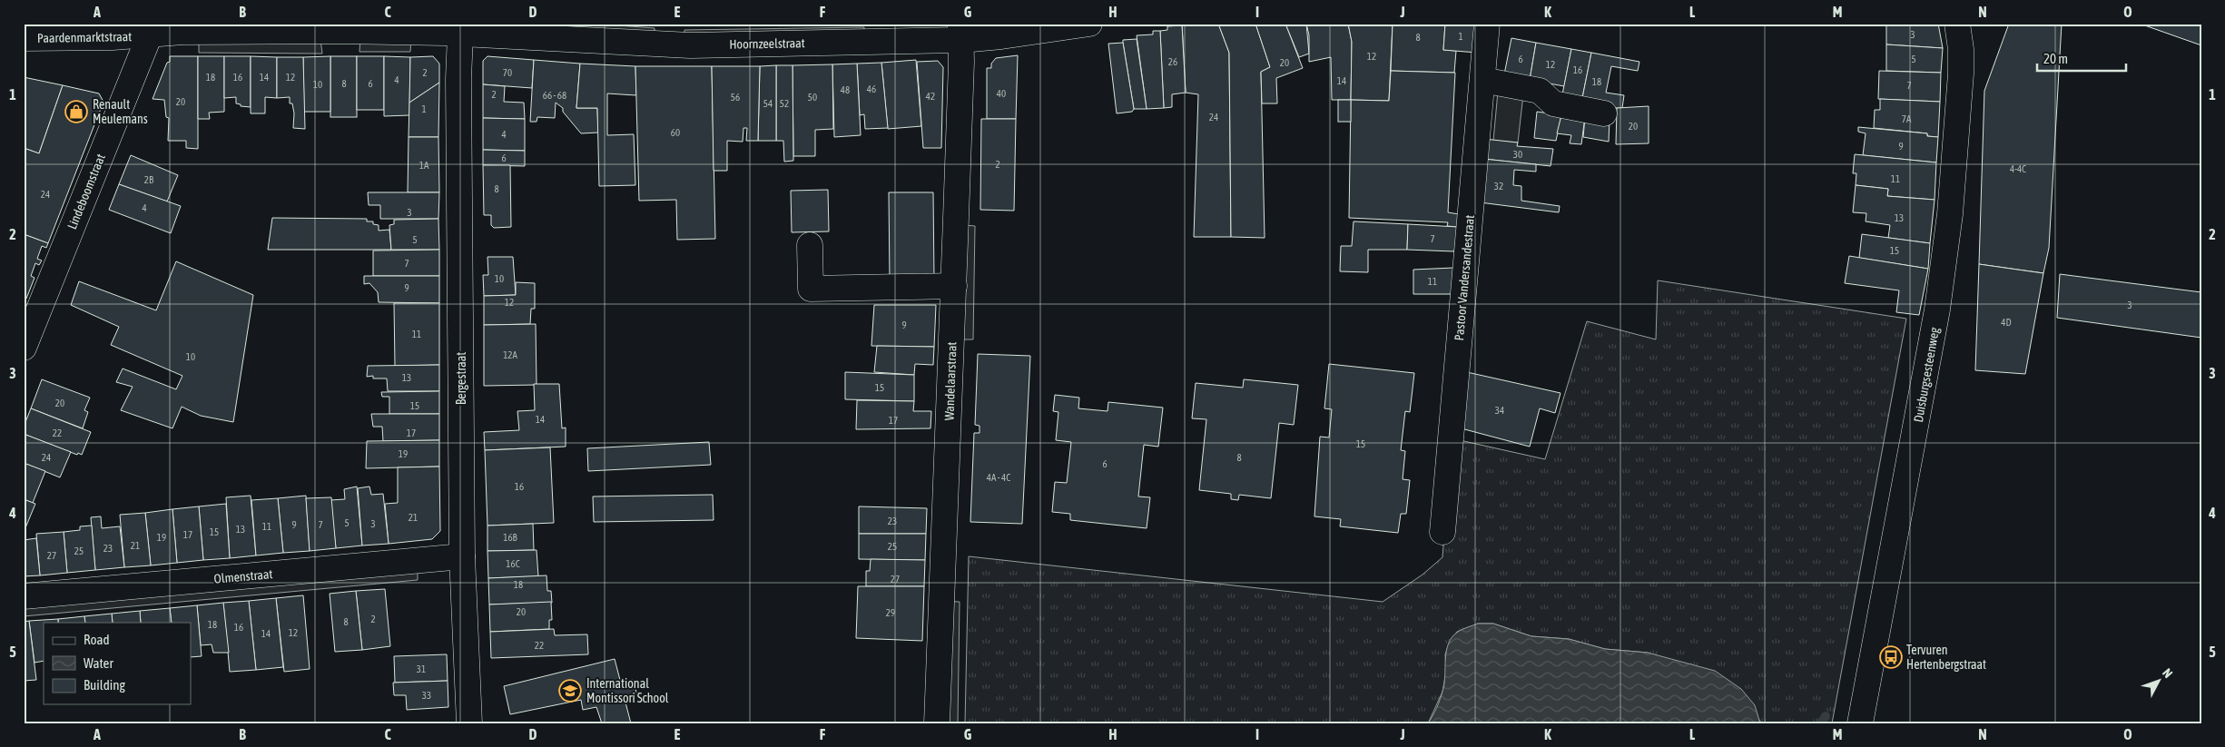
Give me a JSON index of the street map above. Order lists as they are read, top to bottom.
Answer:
{
  "streets": {
    "street": [
      "Paardenmarktstraat",
      "Hoornzeelstraat",
      "Lindeboomstraat",
      "Pastoor Vandersandestraat",
      "Duisburgsesteenweg",
      "Bergestraat",
      "Wandelaarstraat",
      "Olmenstraat"
    ]
  },
  "crossings": [
    ["Paardenmarktstraat", "Hoornzeelstraat"],
    ["Paardenmarktstraat", "Lindeboomstraat"],
    ["Paardenmarktstraat", "Bergestraat"],
    ["Hoornzeelstraat", "Bergestraat"],
    ["Hoornzeelstraat", "Wandelaarstraat"],
    ["Bergestraat", "Olmenstraat"]
  ],
  "places": {
    "shop": ["Renault Meulemans"],
    "bus stop": ["Tervuren Hertenbergstraat"],
    "school or university": ["International Montissori School"]
  },
  "house_numbers": [
    "3",
    "1",
    "8",
    "12",
    "6",
    "5",
    "26",
    "20",
    "12",
    "16",
    "2",
    "70",
    "18",
    "16",
    "14",
    "12",
    "4",
    "14",
    "18",
    "8",
    "6",
    "10",
    "7",
    "46",
    "48",
    "40",
    "2",
    "66 - 68",
    "42",
    "56",
    "50",
    "20",
    "54",
    "52",
    "1",
    "24",
    "7A",
    "20",
    "60",
    "4",
    "9",
    "30",
    "6",
    "2",
    "1A",
    "4-4C",
    "11",
    "2B",
    "32",
    "8",
    "24",
    "4",
    "3",
    "13",
    "7",
    "5",
    "15",
    "7",
    "10",
    "11",
    "9",
    "12",
    "3",
    "4D",
    "9",
    "11",
    "12A",
    "10",
    "13",
    "15",
    "20",
    "15",
    "34",
    "14",
    "17",
    "22",
    "17",
    "15",
    "19",
    "24",
    "8",
    "6",
    "4A - 4C",
    "16",
    "21",
    "23",
    "5",
    "3",
    "9",
    "7",
    "11",
    "13",
    "15",
    "17",
    "19",
    "16B",
    "21",
    "25",
    "23",
    "25",
    "27",
    "16C",
    "27",
    "18",
    "20",
    "29",
    "2",
    "8",
    "18",
    "16",
    "12",
    "14",
    "22",
    "31",
    "33"
  ],
  "legend": ["Road", "Water", "Building"],
  "scale_bar": "20 m",
  "north": "top right",
  "grid": {
    "columns": [
      "A",
      "B",
      "C",
      "D",
      "E",
      "F",
      "G",
      "H",
      "I",
      "J",
      "K",
      "L",
      "M",
      "N",
      "O"
    ],
    "rows": [
      "1",
      "2",
      "3",
      "4",
      "5"
    ]
  }
}
